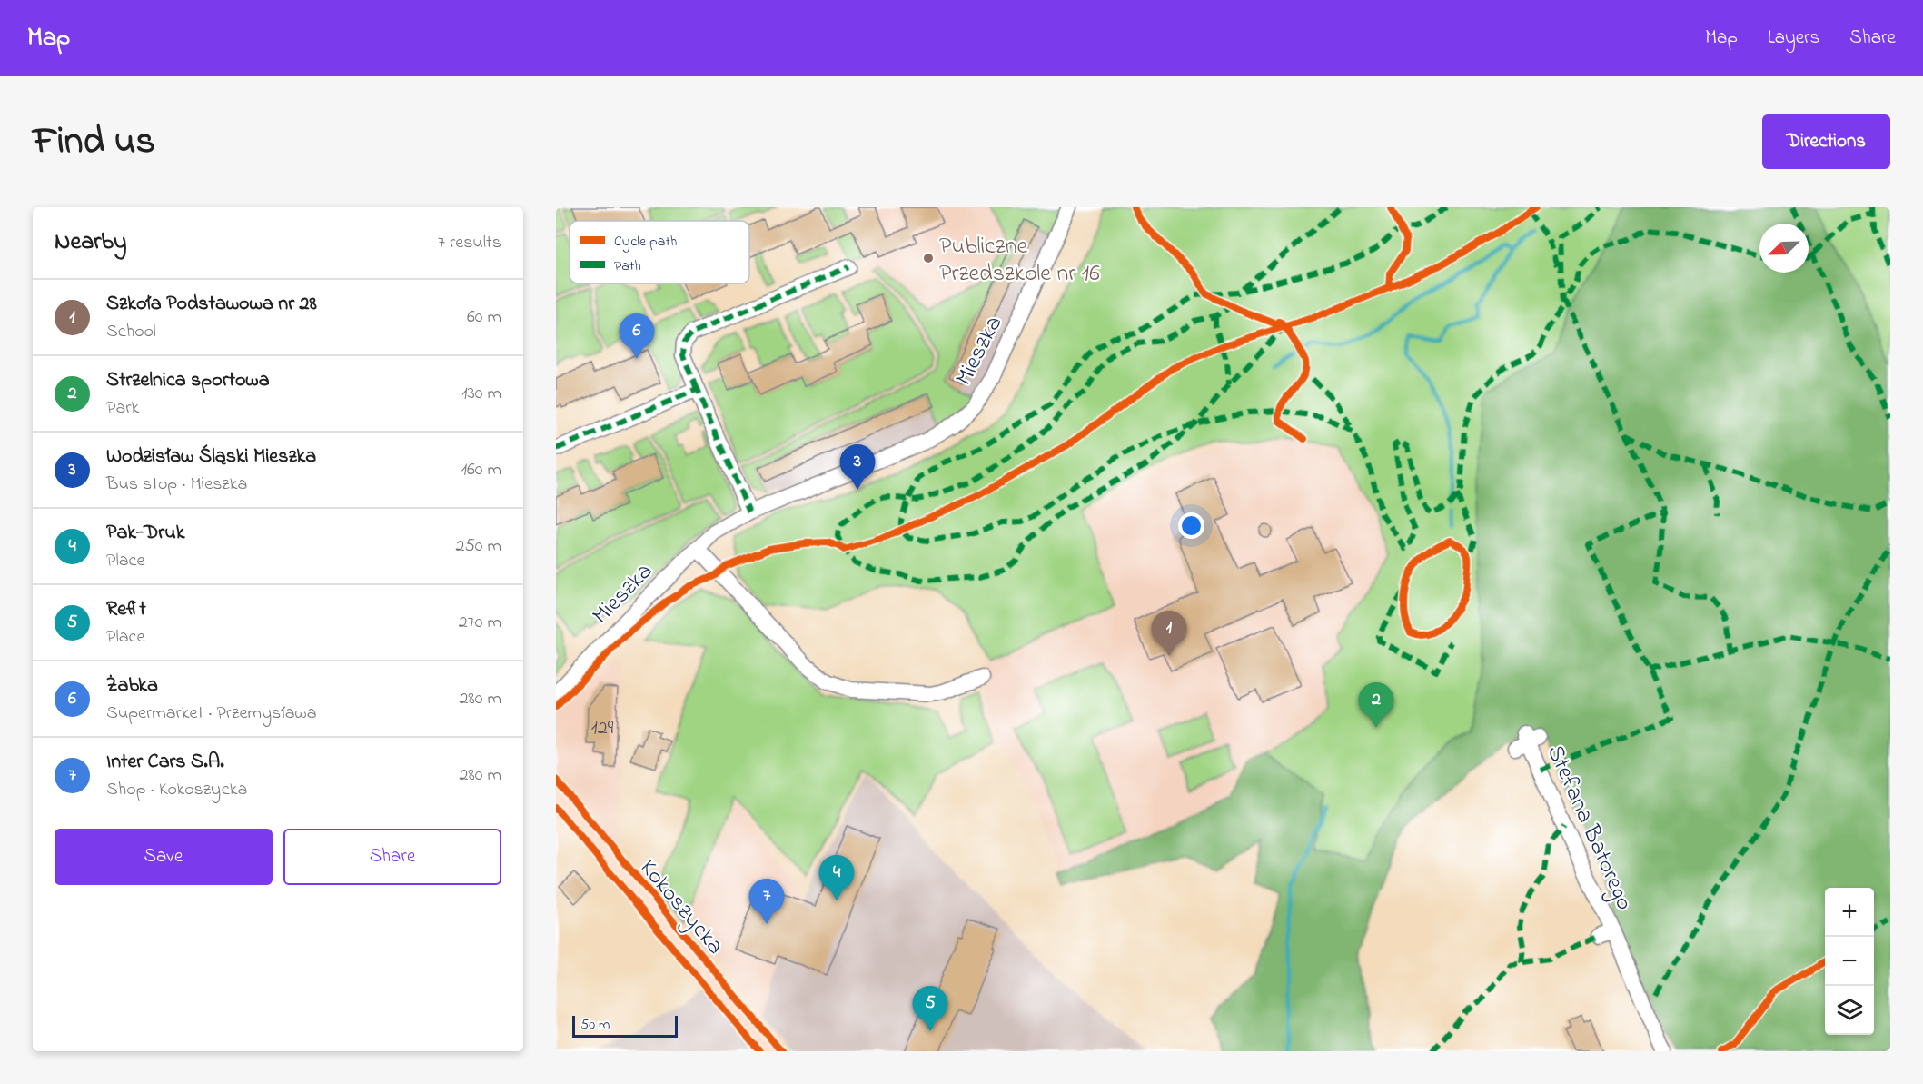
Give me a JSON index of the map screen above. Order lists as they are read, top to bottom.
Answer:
{
  "streets": {
    "street": ["Mieszka", "Stefana Batorego", "Kokoszycka"]
  },
  "places": ["Publiczne Przedszkole nr 16"],
  "house_numbers": ["129"],
  "legend": ["Cycle path", "Path"],
  "scale_bar": "50 m",
  "north": "bottom left",
  "page": {
    "header": "Map",
    "nav": ["Map", "Layers", "Share"],
    "title": "Find us",
    "buttons": [
      "Directions",
      ["Save", "Share"]
    ],
    "heading": ["Nearby", "7 results"],
    "list": [
      {
        "mark": "1",
        "name": "Szkoła Podstawowa nr 28",
        "note": "School",
        "value": "60 m"
      },
      {
        "mark": "2",
        "name": "Strzelnica sportowa",
        "note": "Park",
        "value": "130 m"
      },
      {
        "mark": "3",
        "name": "Wodzisław Śląski Mieszka",
        "note": "Bus stop · Mieszka",
        "value": "160 m"
      },
      {
        "mark": "4",
        "name": "Pak-Druk",
        "note": "Place",
        "value": "250 m"
      },
      {
        "mark": "5",
        "name": "Refit",
        "note": "Place",
        "value": "270 m"
      },
      {
        "mark": "6",
        "name": "Żabka",
        "note": "Supermarket · Przemysława",
        "value": "280 m"
      },
      {
        "mark": "7",
        "name": "Inter Cars S.A.",
        "note": "Shop · Kokoszycka",
        "value": "280 m"
      }
    ],
    "pins": [
      "6",
      "3",
      "1",
      "2",
      "4",
      "7",
      "5"
    ],
    "map_buttons": ["+", "−"],
    "scale": "50 m"
  }
}
